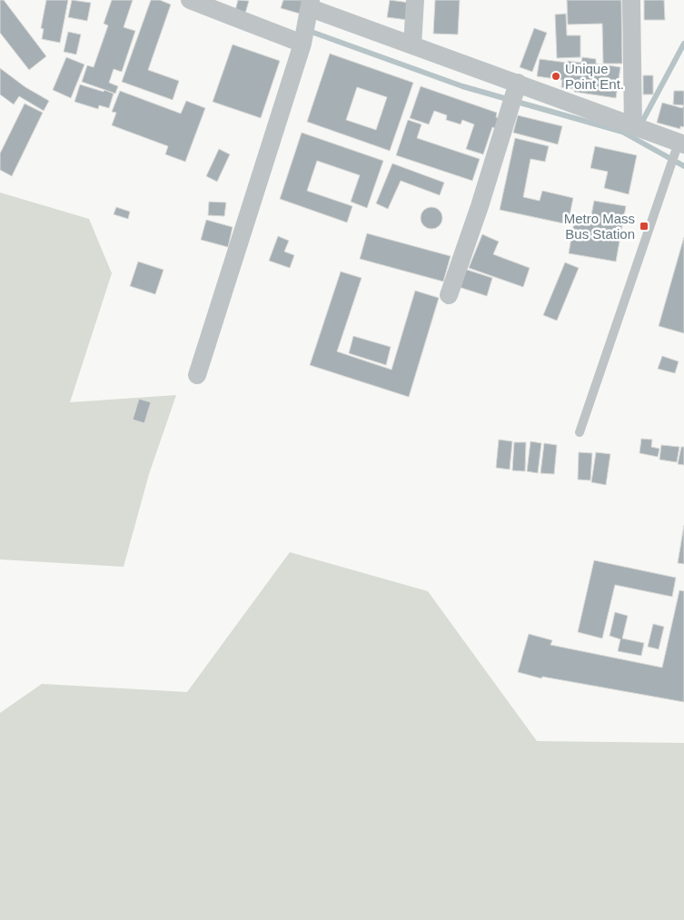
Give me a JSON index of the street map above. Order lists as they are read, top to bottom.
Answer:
{
  "places": {
    "other": ["Unique Point Ent."],
    "transit": ["Metro Mass Bus Station"]
  }
}
